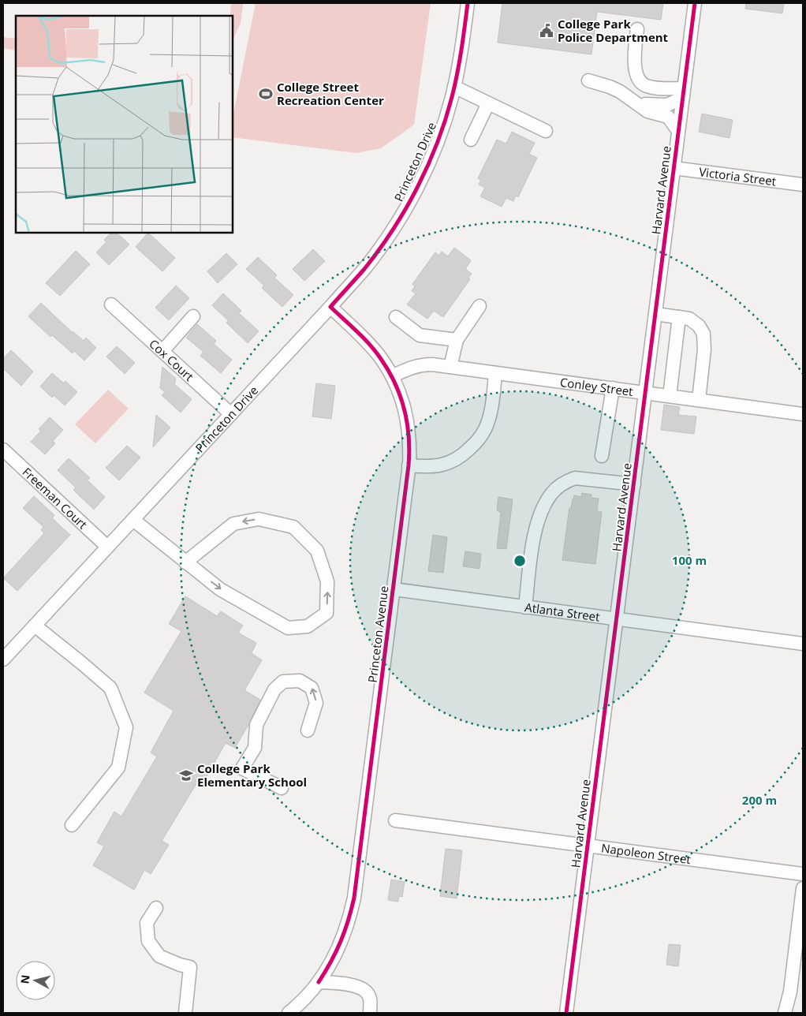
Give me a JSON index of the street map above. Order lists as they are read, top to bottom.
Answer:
{
  "streets": {
    "street": [
      "Princeton Drive",
      "Victoria Street",
      "Harvard Avenue",
      "Cox Court",
      "Conley Street",
      "Freeman Court",
      "Atlanta Street",
      "Princeton Avenue",
      "Napoleon Street"
    ]
  },
  "crossings": [
    ["Princeton Drive", "Cox Court"],
    ["Princeton Drive", "Freeman Court"],
    ["Princeton Drive", "Princeton Avenue"],
    ["Victoria Street", "Harvard Avenue"],
    ["Harvard Avenue", "Conley Street"],
    ["Harvard Avenue", "Atlanta Street"],
    ["Harvard Avenue", "Napoleon Street"],
    ["Conley Street", "Princeton Avenue"],
    ["Atlanta Street", "Princeton Avenue"]
  ],
  "places": {
    "public building": ["College Park Police Department"],
    "sports": ["College Street Recreation Center"],
    "school or university": ["College Park Elementary School"]
  },
  "north": "left",
  "rings": ["100 m", "200 m"]
}
